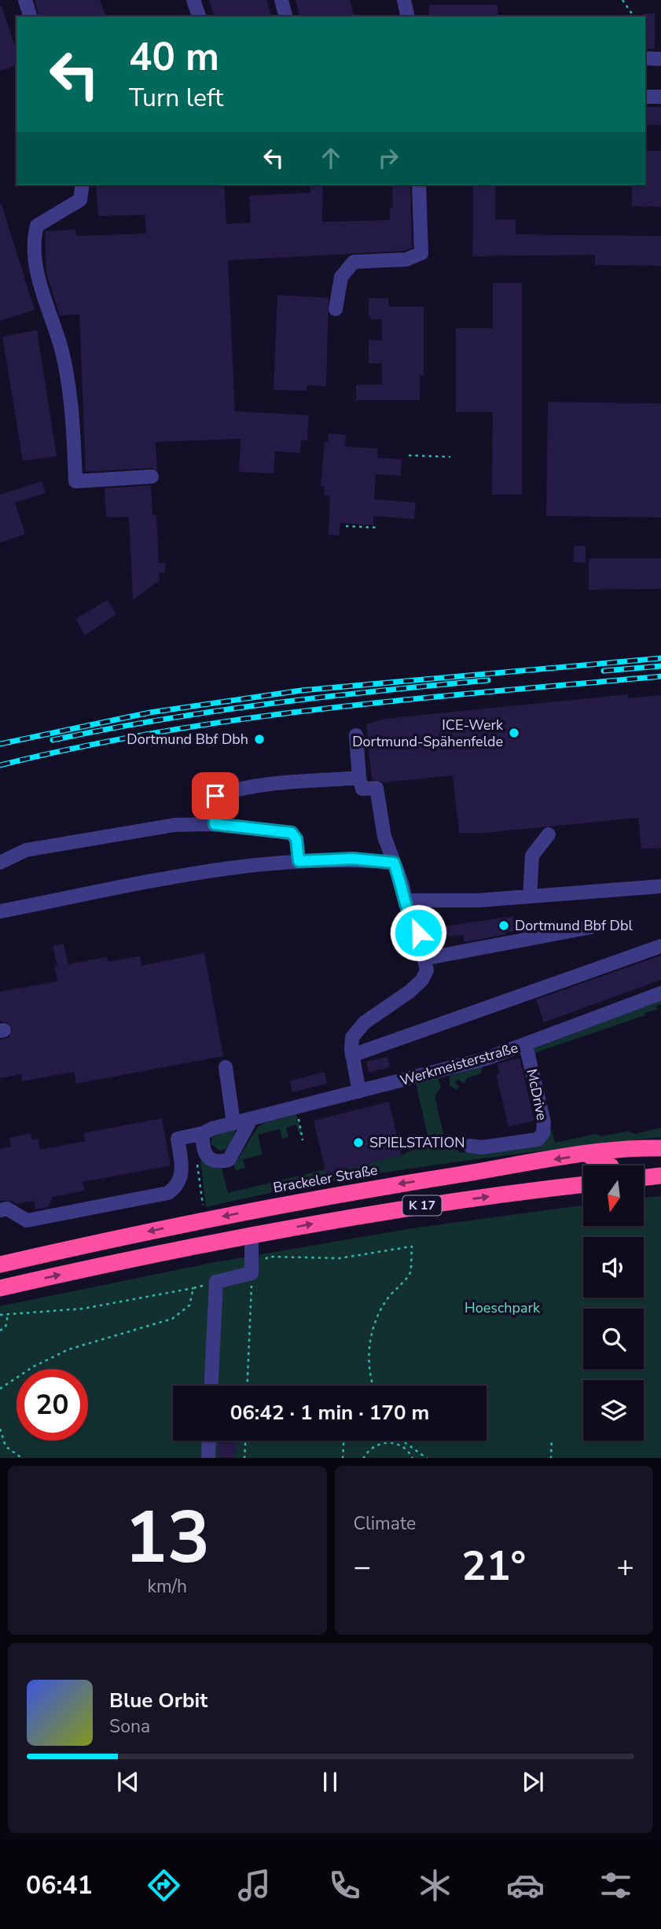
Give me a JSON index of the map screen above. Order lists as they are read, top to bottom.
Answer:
{
  "streets": {
    "highway": ["Brackeler Straße", "K 17"],
    "street": ["Werkmeisterstraße", "McDrive"]
  },
  "crossings": [
    ["Werkmeisterstraße", "McDrive"]
  ],
  "parks": ["Hoeschpark"],
  "places": [
    "ICE-Werk Dortmund-Spähenfelde",
    "Dortmund Bbf Dbh",
    "Dortmund Bbf Dbl",
    "SPIELSTATION"
  ],
  "north": "bottom",
  "page": {
    "turn": ["40 m", "Turn left"],
    "limit": "20",
    "trip": "06:42 · 1 min · 170 m",
    "tile": [
      ["13", "km/h"],
      "Climate"
    ],
    "heat": ["−", "21°", "+"],
    "song": ["Blue Orbit", "Sona"],
    "tabs": "06:41"
  }
}
